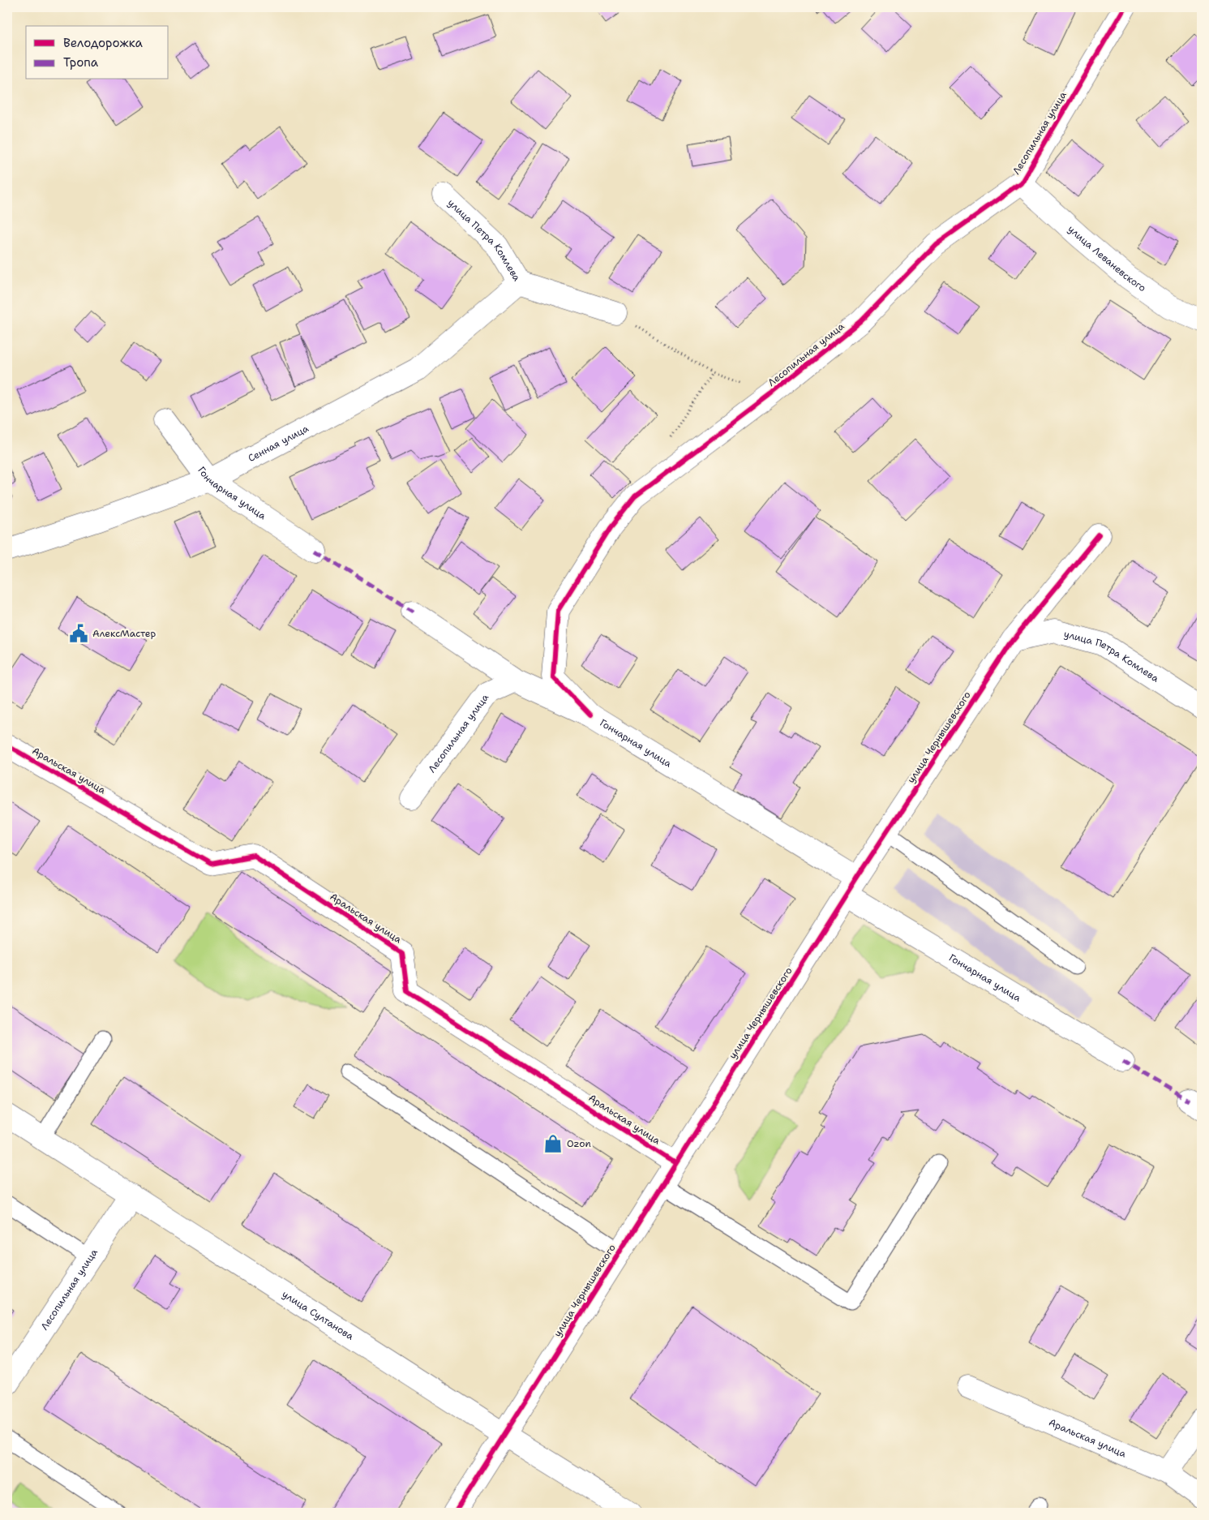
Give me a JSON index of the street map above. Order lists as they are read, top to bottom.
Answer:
{
  "streets": {
    "street": [
      "Лесопильная улица",
      "улица Петра Комлева",
      "улица Леваневского",
      "Сенная улица",
      "Гончарная улица",
      "улица Чернышевского",
      "Аральская улица",
      "улица Султанова"
    ]
  },
  "crossings": [
    ["Лесопильная улица", "улица Леваневского"],
    ["Лесопильная улица", "Гончарная улица"],
    ["Лесопильная улица", "улица Султанова"],
    ["улица Петра Комлева", "Сенная улица"],
    ["улица Петра Комлева", "улица Чернышевского"],
    ["Сенная улица", "Гончарная улица"],
    ["Гончарная улица", "улица Чернышевского"],
    ["улица Чернышевского", "Аральская улица"],
    ["улица Чернышевского", "улица Султанова"]
  ],
  "places": {
    "public building": ["АлексМастер"],
    "shop": ["Ozon"]
  },
  "legend": ["Велодорожка", "Тропа"]
}
